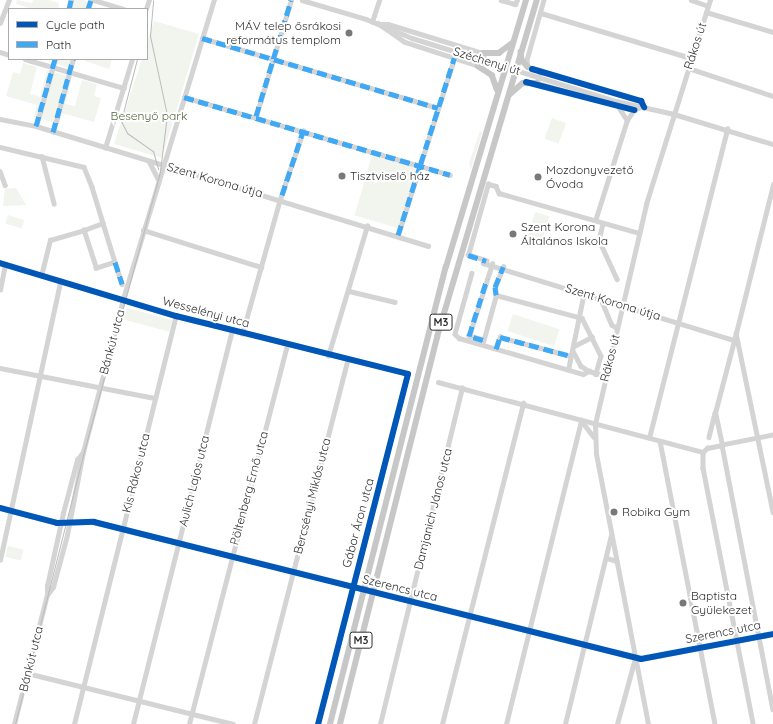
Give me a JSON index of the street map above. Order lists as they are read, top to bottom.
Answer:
{
  "streets": {
    "main road": ["M3"],
    "street": [
      "Rákos út",
      "Széchenyi út",
      "Szent Korona útja",
      "Wesselényi utca",
      "Bánkút utca",
      "Kis Rákos utca",
      "Aulich Lajos utca",
      "Pöltenberg Ernő utca",
      "Bercsényi Miklós utca",
      "Damjanich János utca",
      "Gábor Áron utca",
      "Szerencs utca"
    ]
  },
  "crossings": [
    ["Rákos út", "Széchenyi út"],
    ["Rákos út", "Szent Korona útja"],
    ["Rákos út", "Szerencs utca"],
    ["Szent Korona útja", "Bánkút utca"],
    ["Wesselényi utca", "Bánkút utca"],
    ["Wesselényi utca", "Kis Rákos utca"],
    ["Wesselényi utca", "Aulich Lajos utca"],
    ["Wesselényi utca", "Pöltenberg Ernő utca"],
    ["Wesselényi utca", "Bercsényi Miklós utca"],
    ["Wesselényi utca", "Gábor Áron utca"],
    ["M3", "Szerencs utca"],
    ["Bánkút utca", "Szerencs utca"],
    ["Kis Rákos utca", "Szerencs utca"],
    ["Aulich Lajos utca", "Szerencs utca"],
    ["Pöltenberg Ernő utca", "Szerencs utca"],
    ["Bercsényi Miklós utca", "Szerencs utca"],
    ["Damjanich János utca", "Szerencs utca"],
    ["Gábor Áron utca", "Szerencs utca"]
  ],
  "parks": ["Besenyő park"],
  "places": [
    "MÁV telep ősrákosi református templom",
    "Tisztviselő ház",
    "Mozdonyvezető Óvoda",
    "Szent Korona Általános Iskola",
    "Robika Gym",
    "Baptista Gyülekezet"
  ],
  "legend": ["Cycle path", "Path"]
}
